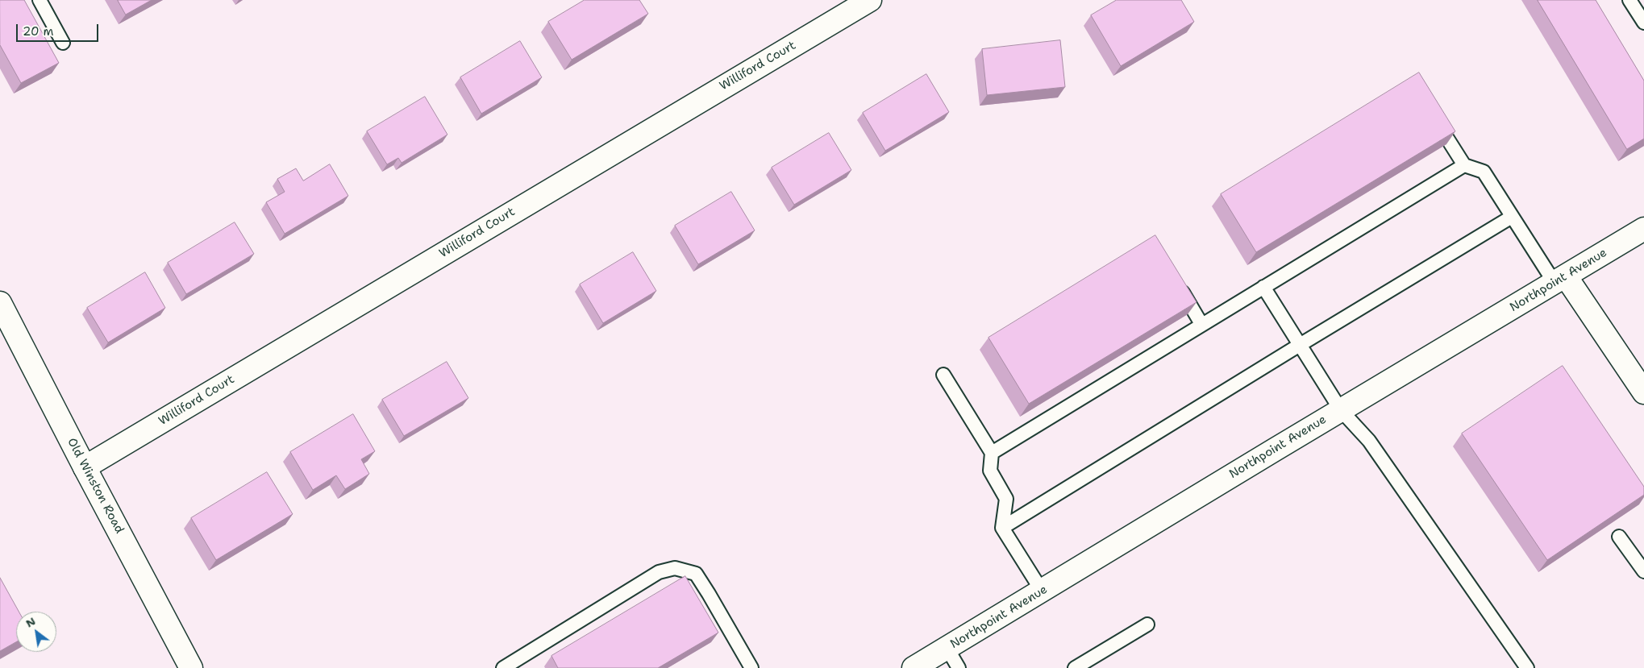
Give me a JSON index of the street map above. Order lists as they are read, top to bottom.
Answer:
{
  "streets": {
    "street": ["Williford Court", "Northpoint Avenue", "Old Winston Road"]
  },
  "crossings": [
    ["Williford Court", "Old Winston Road"]
  ],
  "scale_bar": "20 m",
  "north": "top left"
}
